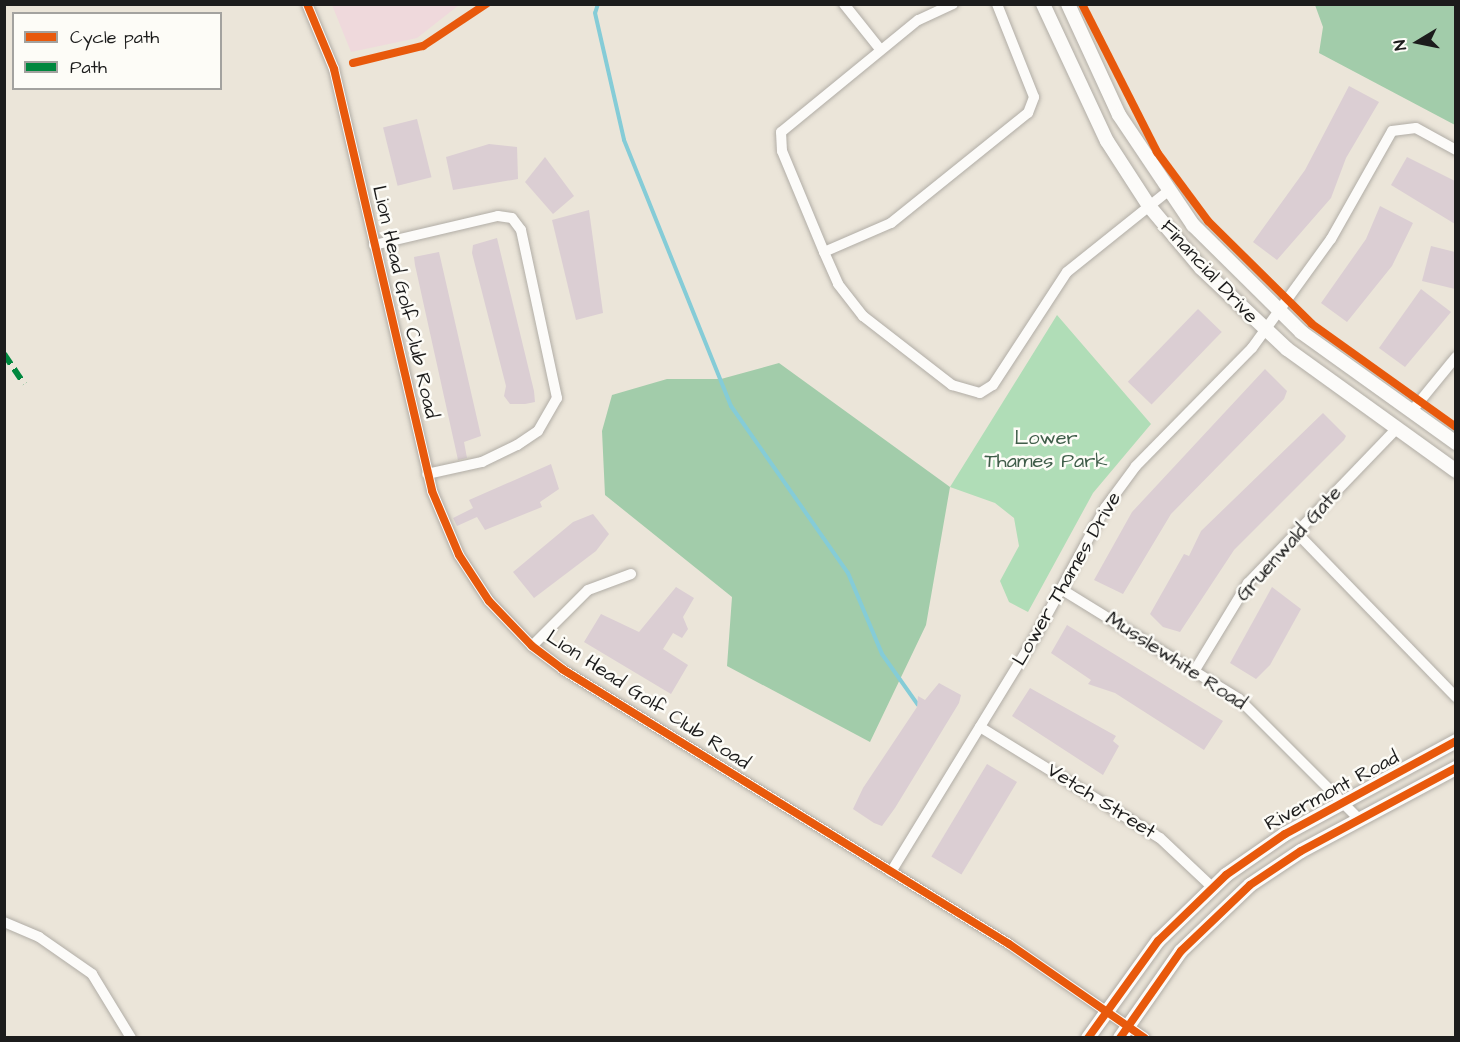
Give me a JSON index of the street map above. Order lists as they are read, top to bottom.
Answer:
{
  "streets": {
    "street": [
      "Financial Drive",
      "Lion Head Golf Club Road",
      "Gruenwald Gate",
      "Lower Thames Drive",
      "Musslewhite Road",
      "Rivermont Road",
      "Vetch Street"
    ]
  },
  "crossings": [
    ["Financial Drive", "Gruenwald Gate"],
    ["Financial Drive", "Lower Thames Drive"],
    ["Lion Head Golf Club Road", "Lower Thames Drive"],
    ["Lion Head Golf Club Road", "Rivermont Road"],
    ["Gruenwald Gate", "Musslewhite Road"],
    ["Lower Thames Drive", "Musslewhite Road"],
    ["Lower Thames Drive", "Vetch Street"],
    ["Musslewhite Road", "Rivermont Road"],
    ["Rivermont Road", "Vetch Street"]
  ],
  "parks": ["Lower Thames Park"],
  "legend": ["Cycle path", "Path"],
  "north": "left"
}
